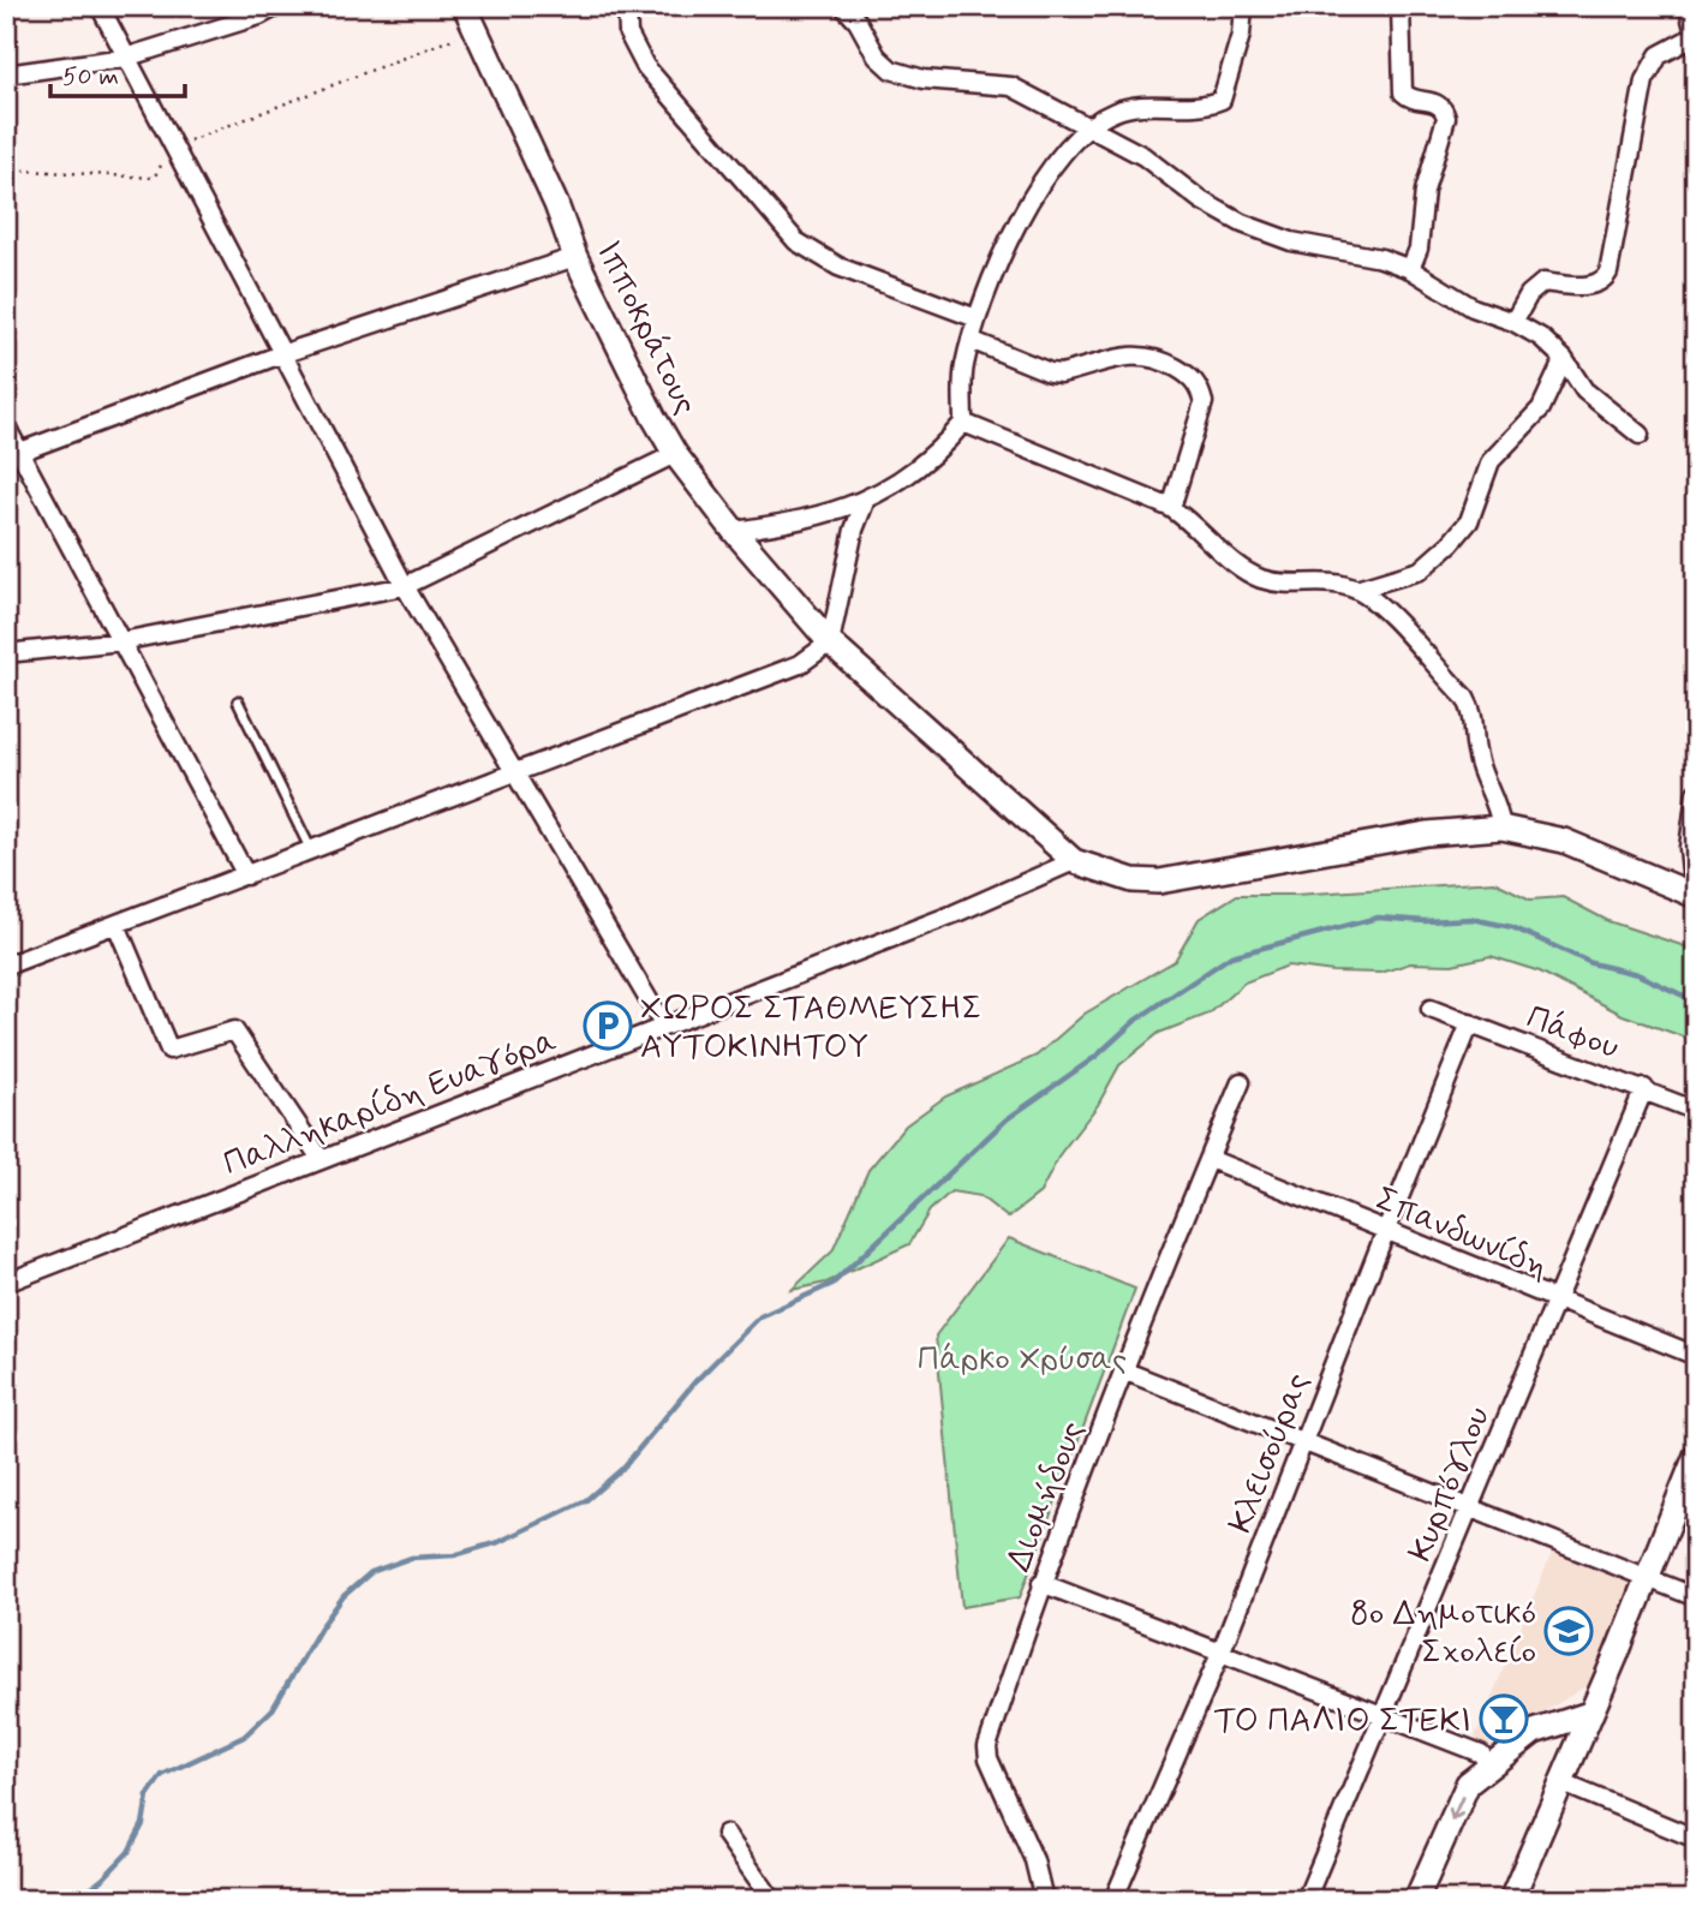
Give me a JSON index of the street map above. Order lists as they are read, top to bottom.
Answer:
{
  "streets": {
    "street": [
      "Ιπποκράτους",
      "Πάφου",
      "Παλληκαρίδη Ευαγόρα",
      "Σπανδωνίδη",
      "Κλεισούρας",
      "Κυρπόγλου",
      "Διομήδους"
    ]
  },
  "crossings": [
    ["Ιπποκράτους", "Παλληκαρίδη Ευαγόρα"],
    ["Πάφου", "Κλεισούρας"],
    ["Πάφου", "Κυρπόγλου"],
    ["Σπανδωνίδη", "Κλεισούρας"],
    ["Σπανδωνίδη", "Κυρπόγλου"],
    ["Σπανδωνίδη", "Διομήδους"]
  ],
  "parks": ["Πάρκο Χρύσας"],
  "places": {
    "parking": ["ΧΩΡΟΣ ΣΤΑΘΜΕΥΣΗΣ ΑΥΤΟΚΙΝΗΤΟΥ"],
    "school or university": ["8ο Δημοτικό Σχολείο"],
    "bar": ["ΤΟ ΠΑΛΙΟ ΣΤΕΚΙ"]
  },
  "scale_bar": "50 m"
}
